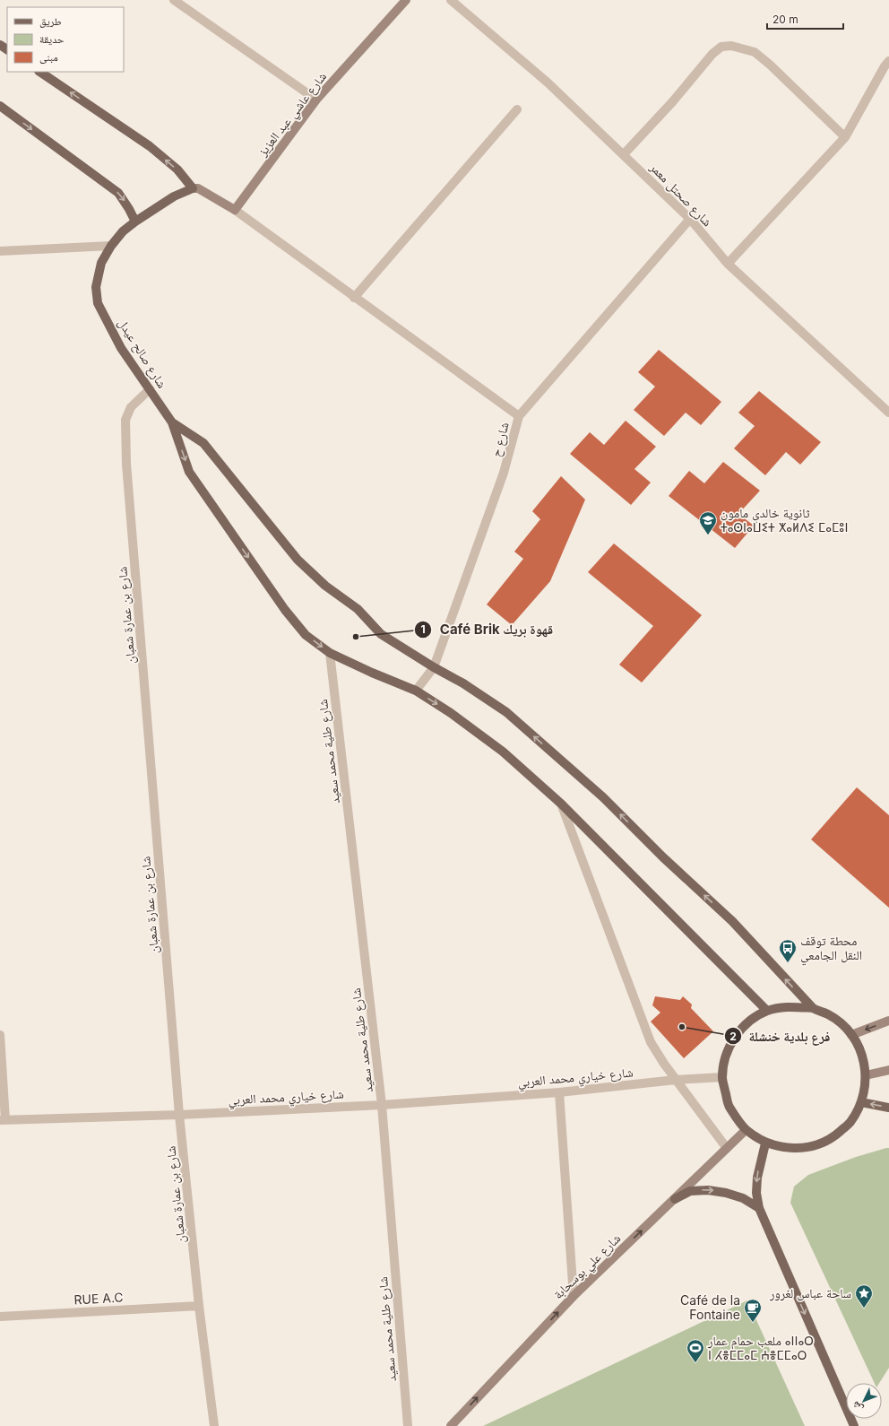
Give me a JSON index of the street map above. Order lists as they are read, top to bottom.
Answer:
{
  "streets": {
    "main road": ["شارع عاشي عبد العزيز", "شارع صالح عيدل", "شارع علي بوسحابة"],
    "street": [
      "شارع صحتل معمر",
      "شارع ح",
      "شارع بن عمارة شعبان",
      "شارع طلية محمد سعيد",
      "شارع خياري محمد العربي",
      "RUE A.C"
    ]
  },
  "crossings": [
    ["شارع صحتل معمر", "شارع ح"],
    ["شارع صالح عيدل", "شارع بن عمارة شعبان"],
    ["شارع بن عمارة شعبان", "شارع خياري محمد العربي"],
    ["شارع بن عمارة شعبان", "RUE A.C"],
    ["شارع طلية محمد سعيد", "شارع خياري محمد العربي"]
  ],
  "one_way": ["شارع علي بوسحابة"],
  "places": {
    "school or university": ["ثانوية خالدي مامون ⵜⴰⵙⵏⴰⵡⵉⵜ ⵅⴰⵍⴷⵉ ⵎⴰⵎⵓⵏ"],
    "other": ["Café Brik قهوة بريك", "فرع بلدية خنشلة"],
    "bus stop": ["محطة توقف النقل الجامعي"],
    "place": ["ساحة عباس لغرور"],
    "cafe": ["Café de la Fontaine"],
    "sports": ["ملعب حمام عمار ⴰⵏⵏⴰⵔ ⵏ ⵃⴻⵎⵎⴰⵎ ⵄⴻⵎⵎⴰⵔ"]
  },
  "legend": ["طريق", "حديقة", "مبنى"],
  "scale_bar": "20 m",
  "north": "bottom left"
}
